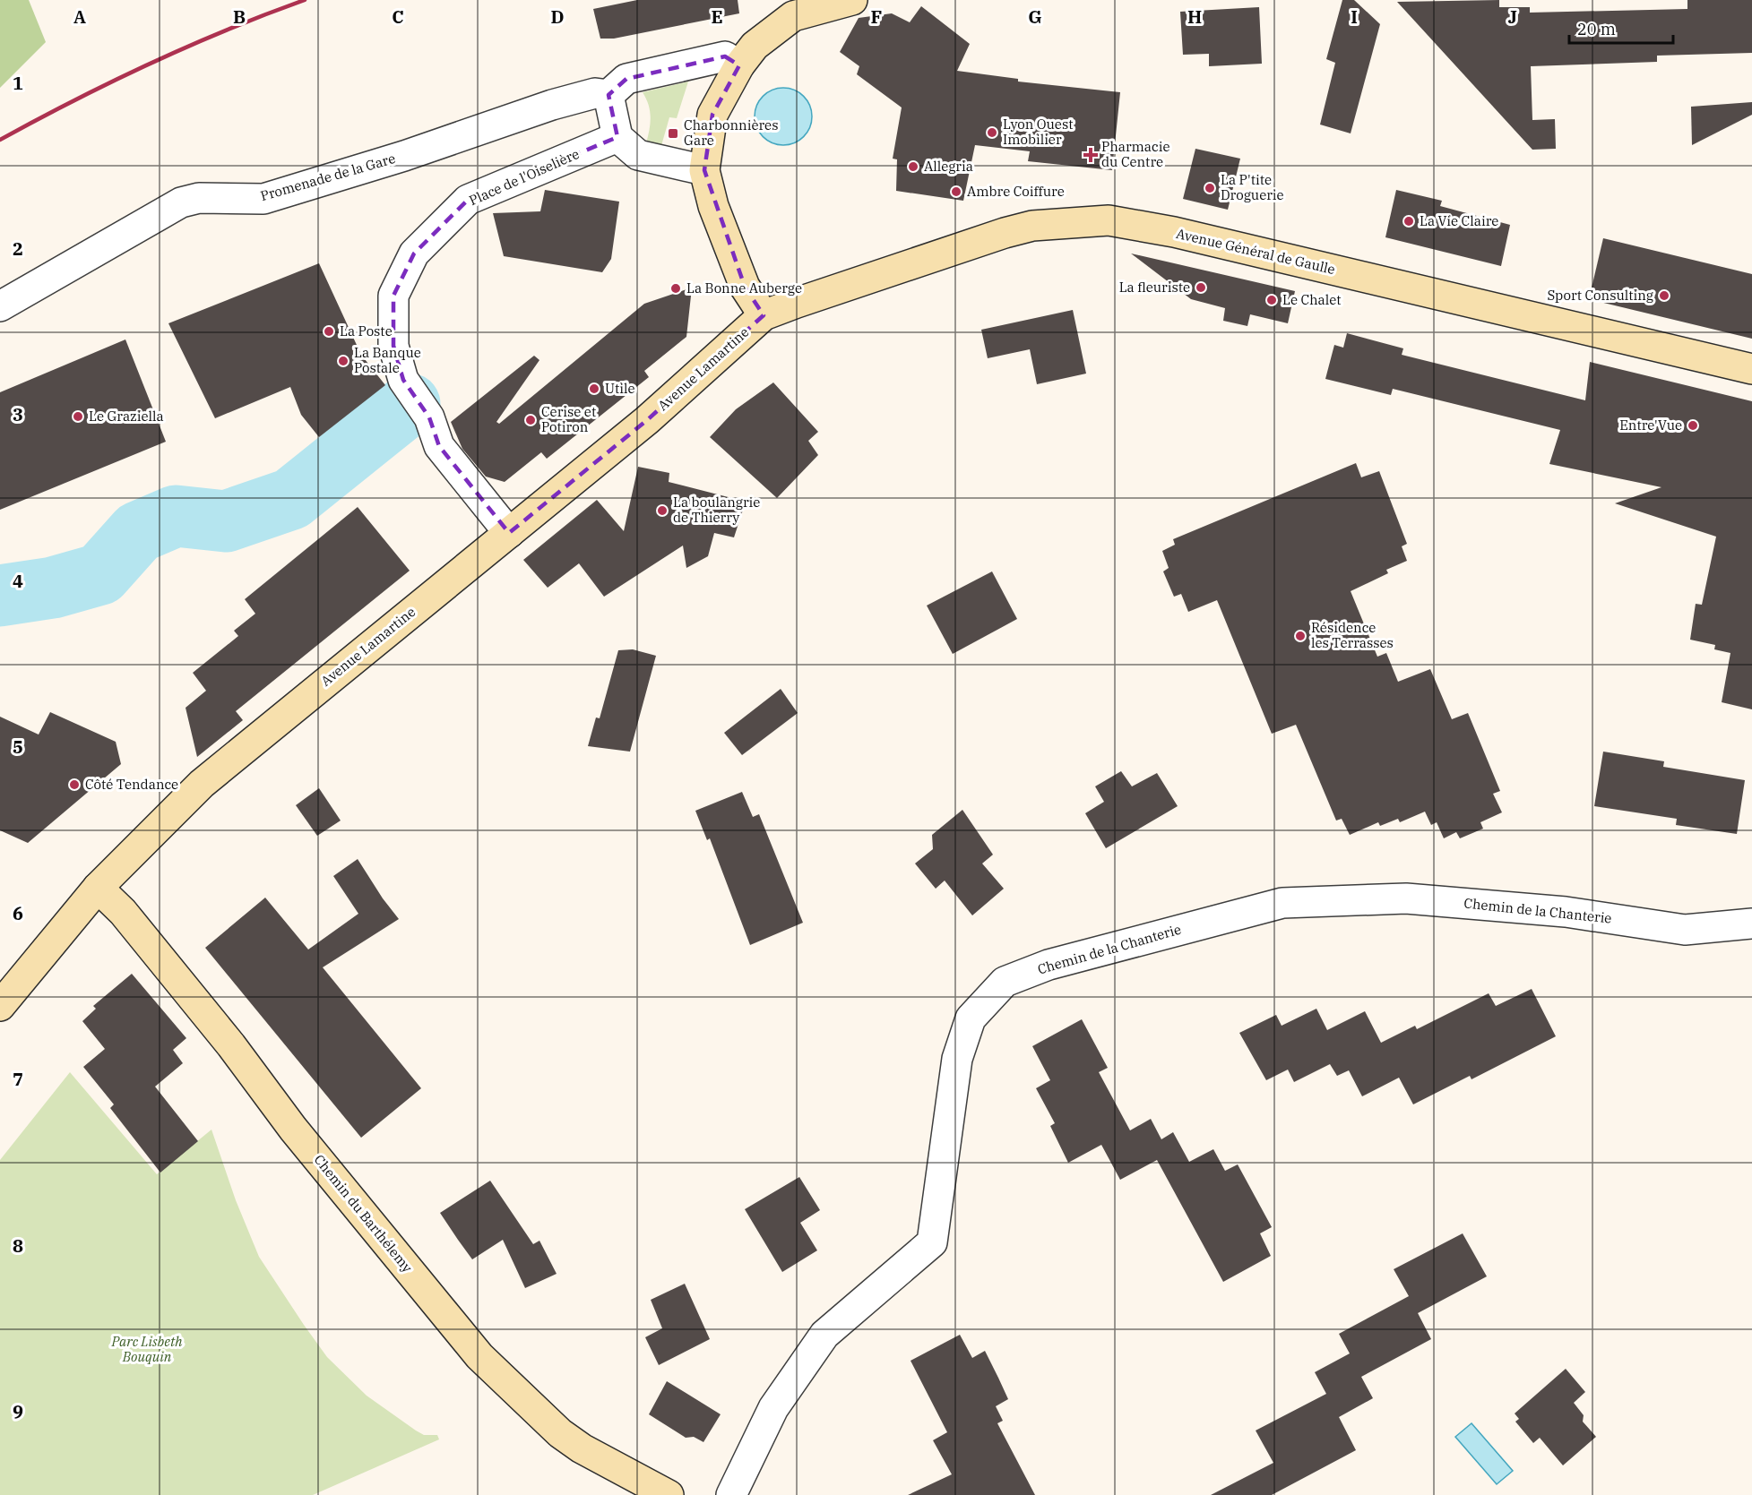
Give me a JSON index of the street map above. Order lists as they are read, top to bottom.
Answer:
{
  "streets": {
    "street": [
      "Promenade de la Gare",
      "Place de l'Oiselière",
      "Avenue Général de Gaulle",
      "Avenue Lamartine",
      "Chemin de la Chanterie",
      "Chemin du Barthélemy"
    ]
  },
  "crossings": [
    ["Place de l'Oiselière", "Avenue Lamartine"],
    ["Avenue Général de Gaulle", "Avenue Lamartine"],
    ["Avenue Lamartine", "Chemin du Barthélemy"]
  ],
  "parks": ["Parc Lisbeth Bouquin"],
  "places": {
    "other": [
      "Lyon Ouest Imobilier",
      "Allegria",
      "La P'tite Droguerie",
      "Ambre Coiffure",
      "La Vie Claire",
      "La fleuriste",
      "La Bonne Auberge",
      "Sport Consulting",
      "Le Chalet",
      "La Poste",
      "La Banque Postale",
      "Utile",
      "Le Graziella",
      "Cerise et Potiron",
      "Entre'Vue",
      "La boulangrie de Thierry",
      "Résidence les Terrasses",
      "Côté Tendance"
    ],
    "transit": ["Charbonnières Gare"],
    "health": ["Pharmacie du Centre"]
  },
  "scale_bar": "20 m",
  "grid": {
    "columns": [
      "A",
      "B",
      "C",
      "D",
      "E",
      "F",
      "G",
      "H",
      "I",
      "J"
    ],
    "rows": [
      "1",
      "2",
      "3",
      "4",
      "5",
      "6",
      "7",
      "8",
      "9"
    ]
  }
}
